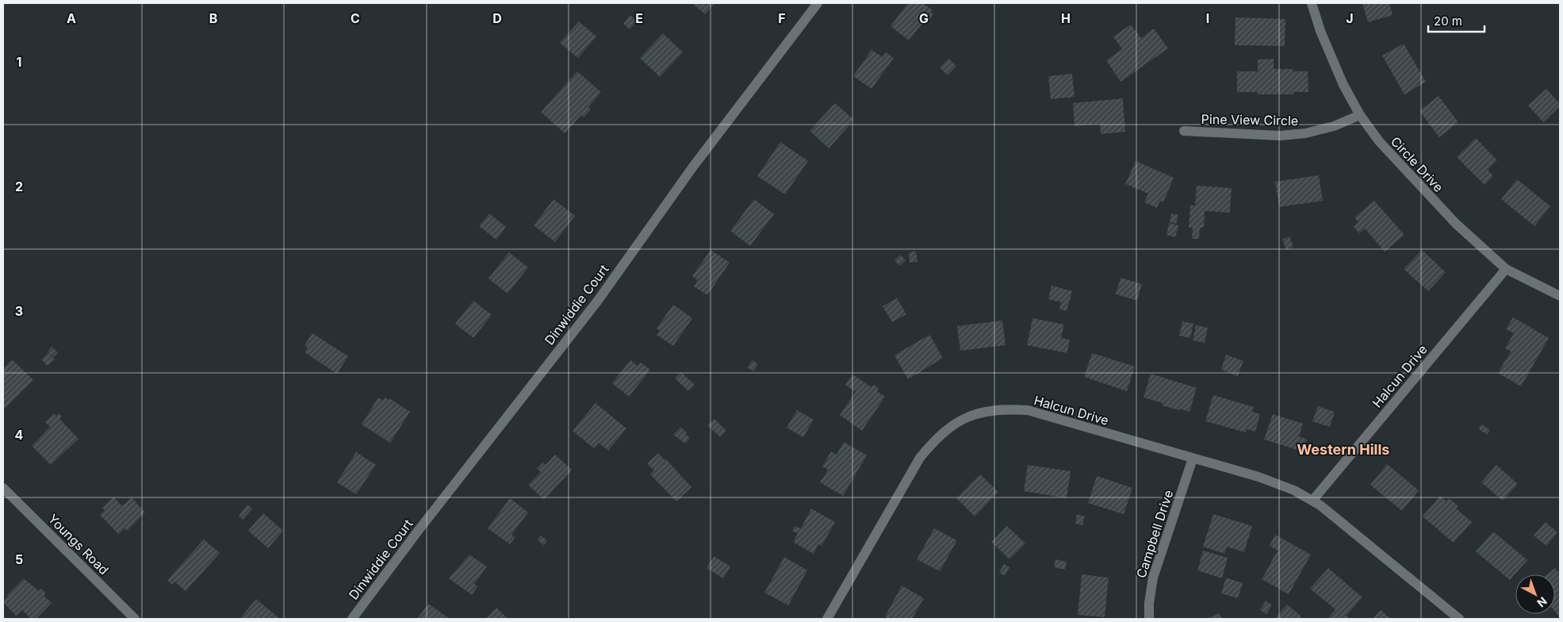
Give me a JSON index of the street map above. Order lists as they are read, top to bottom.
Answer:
{
  "streets": {
    "street": [
      "Pine View Circle",
      "Circle Drive",
      "Dinwiddie Court",
      "Halcun Drive",
      "Campbell Drive",
      "Youngs Road"
    ]
  },
  "crossings": [
    ["Pine View Circle", "Circle Drive"],
    ["Circle Drive", "Halcun Drive"],
    ["Halcun Drive", "Campbell Drive"]
  ],
  "districts": ["Western Hills"],
  "scale_bar": "20 m",
  "north": "bottom right",
  "grid": {
    "columns": [
      "A",
      "B",
      "C",
      "D",
      "E",
      "F",
      "G",
      "H",
      "I",
      "J"
    ],
    "rows": [
      "1",
      "2",
      "3",
      "4",
      "5"
    ]
  }
}
